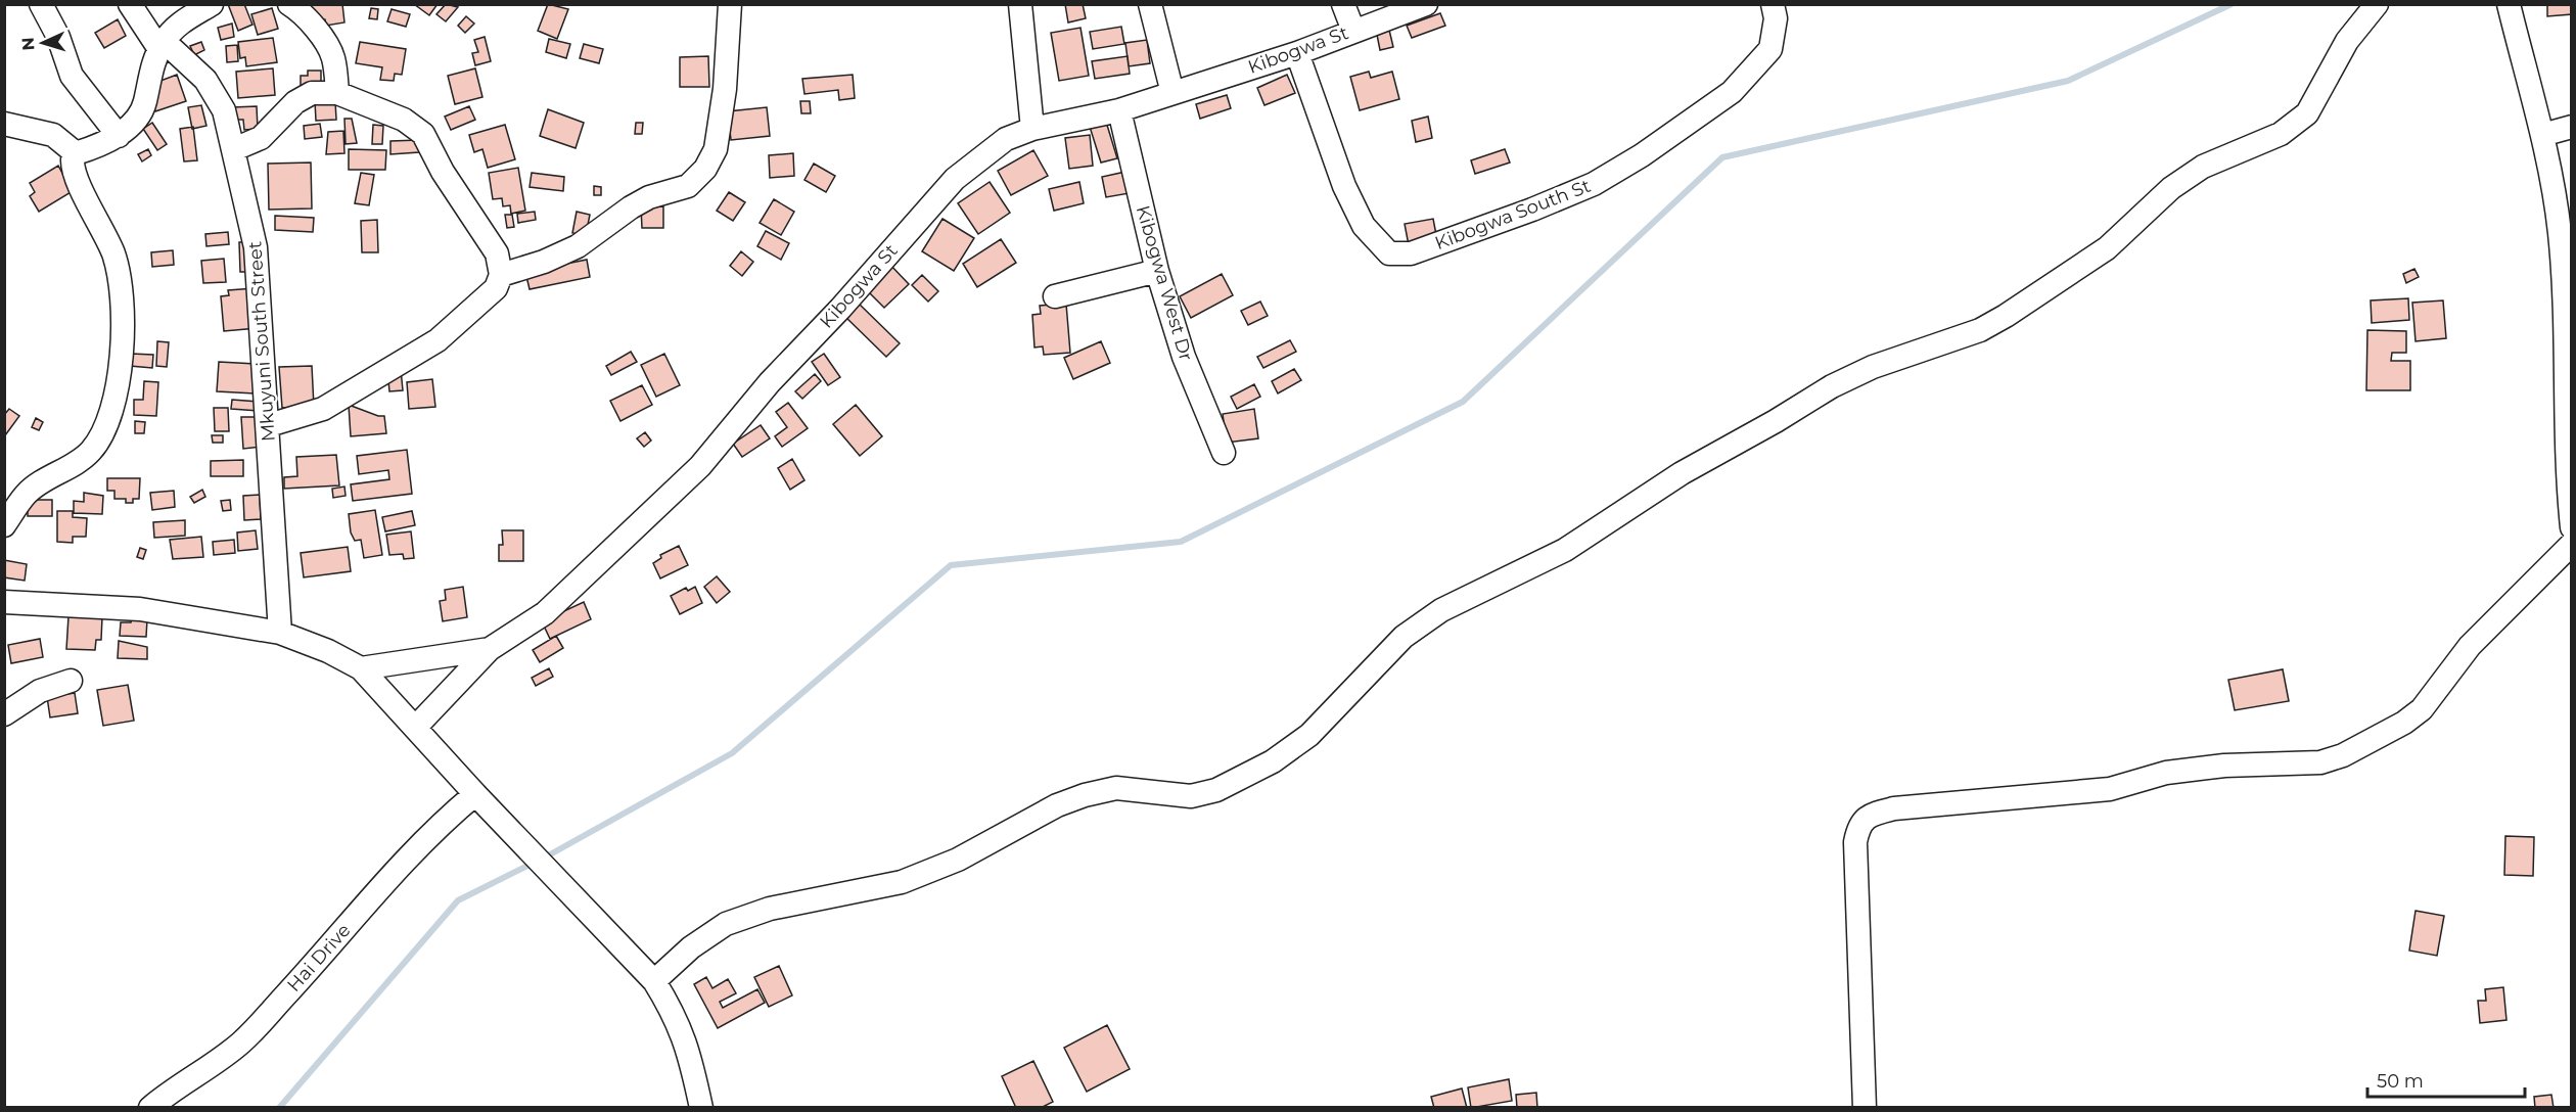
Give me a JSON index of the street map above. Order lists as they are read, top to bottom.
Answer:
{
  "streets": {
    "street": [
      "Kibogwa St",
      "Kibogwa South St",
      "Kibogwa West Dr",
      "Mkuyuni South Street",
      "Hai Drive"
    ]
  },
  "crossings": [
    ["Kibogwa St", "Kibogwa South St"],
    ["Kibogwa St", "Kibogwa West Dr"]
  ],
  "scale_bar": "50 m",
  "north": "left"
}
